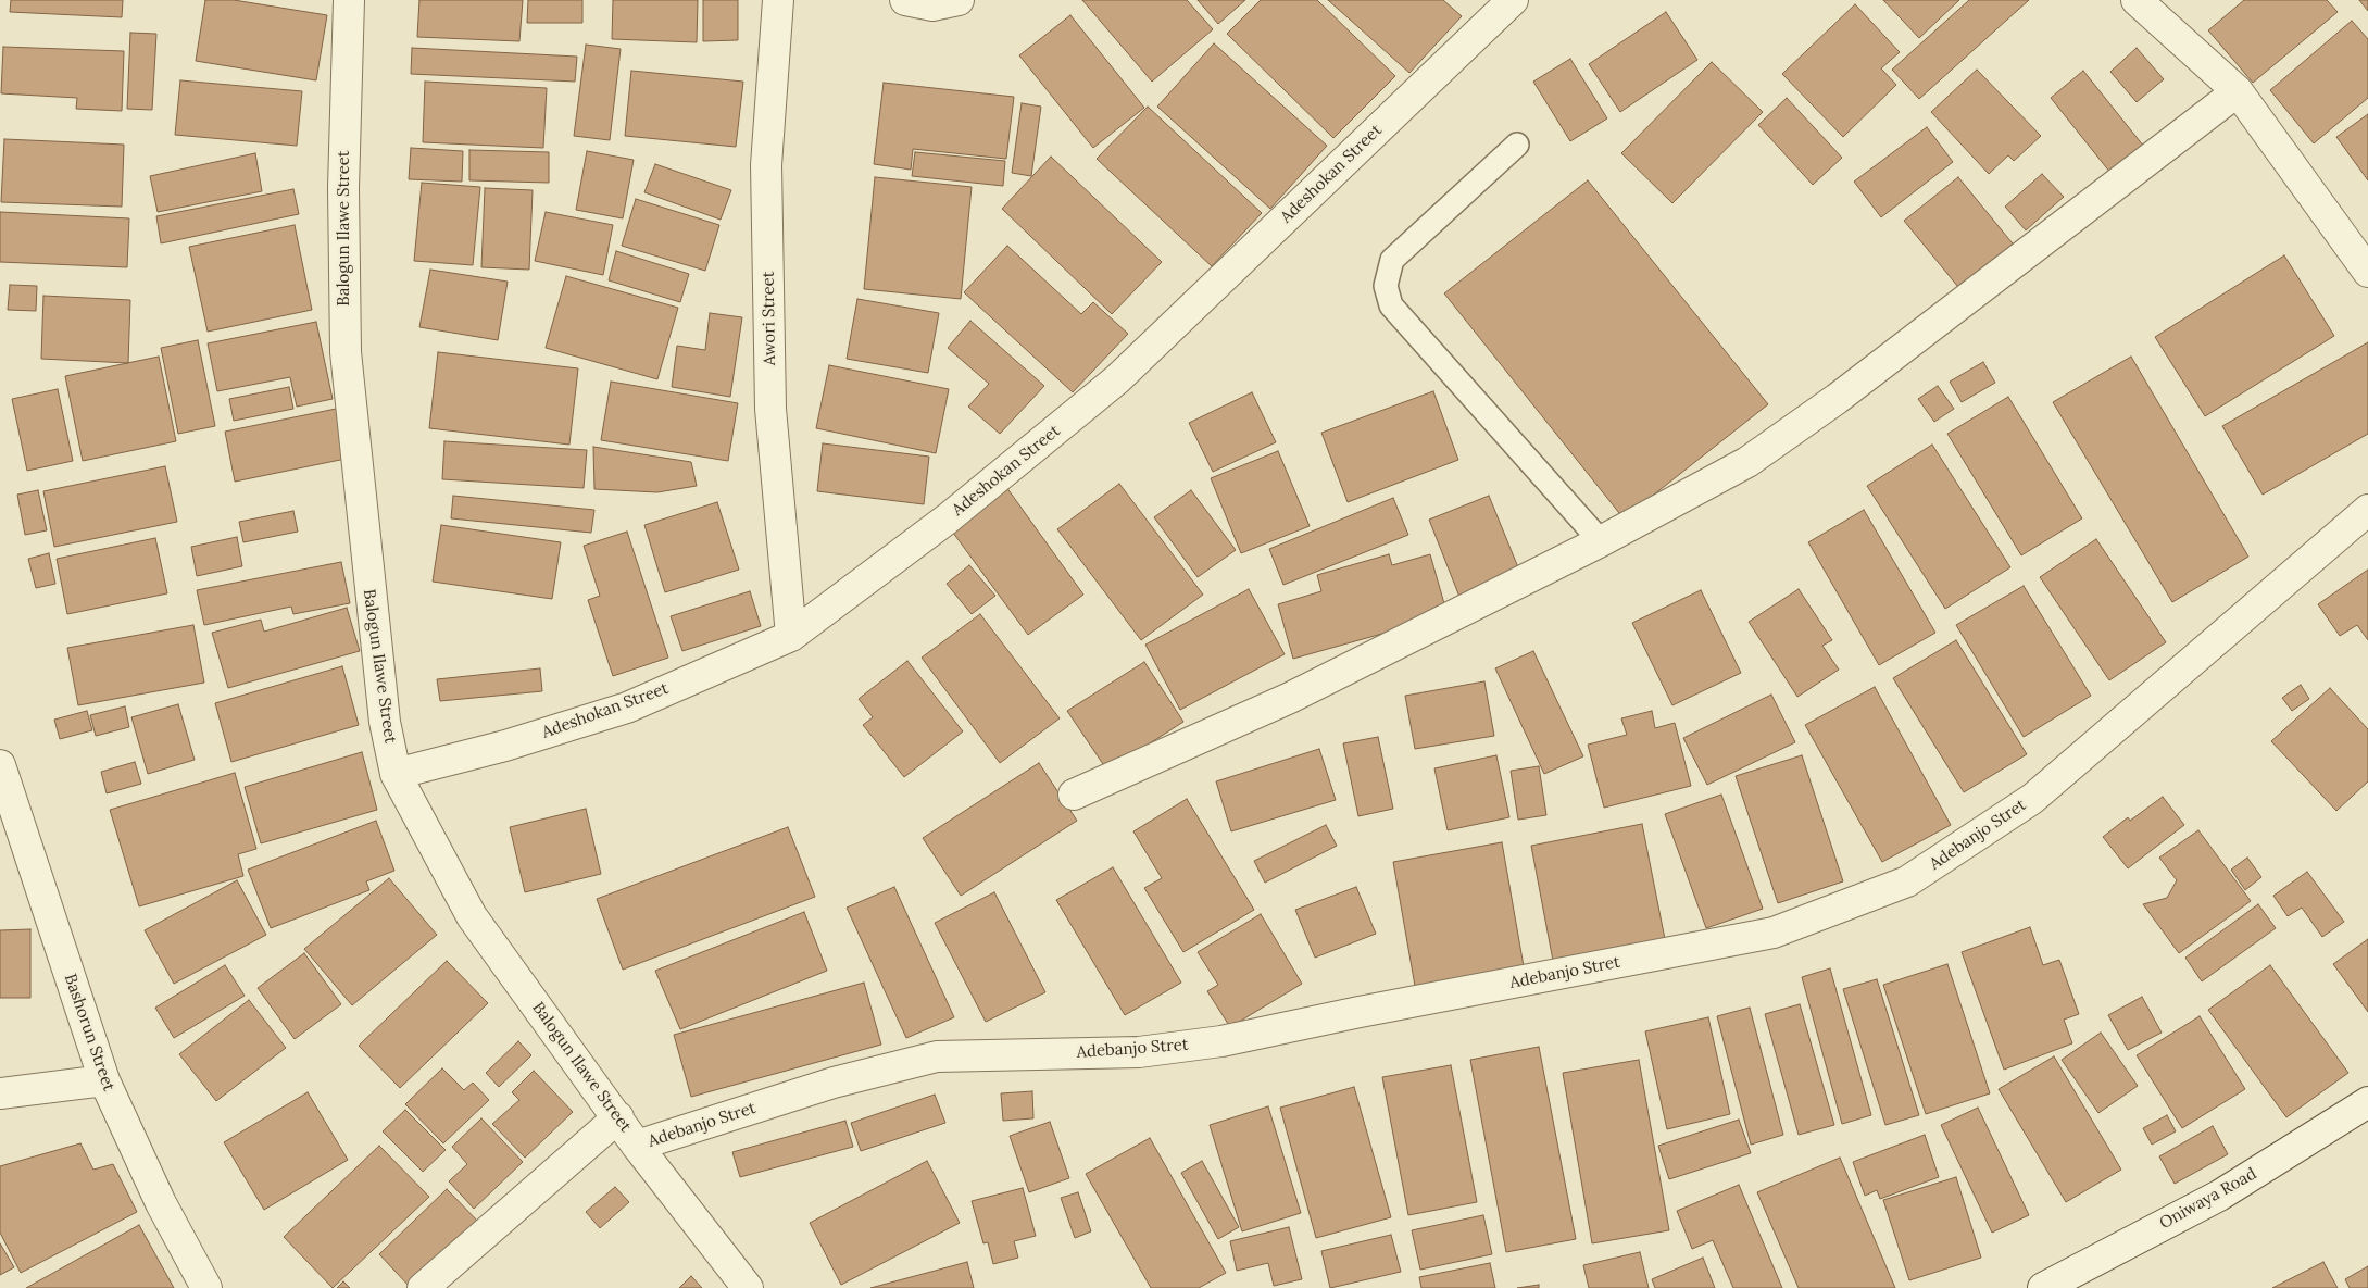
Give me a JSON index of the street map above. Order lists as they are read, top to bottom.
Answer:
{
  "streets": {
    "street": [
      "Adeshokan Street",
      "Balogun Ilawe Street",
      "Awori Street",
      "Adebanjo Stret",
      "Bashorun Street",
      "Oniwaya Road"
    ]
  },
  "crossings": [
    ["Adeshokan Street", "Balogun Ilawe Street"],
    ["Adeshokan Street", "Awori Street"],
    ["Balogun Ilawe Street", "Adebanjo Stret"]
  ]
}
